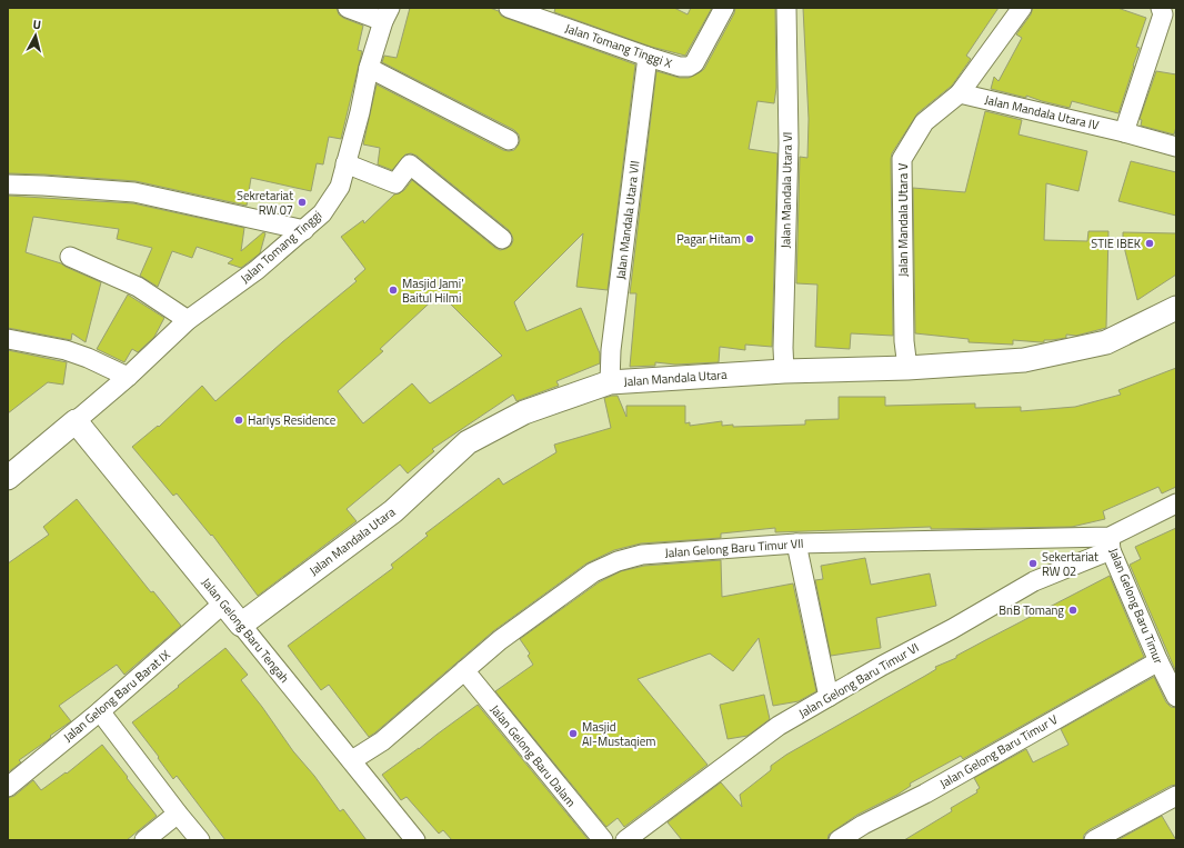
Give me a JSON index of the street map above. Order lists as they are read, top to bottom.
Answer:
{
  "streets": {
    "street": [
      "Jalan Tomang Tinggi X",
      "Jalan Mandala Utara IV",
      "Jalan Mandala Utara VI",
      "Jalan Mandala Utara VII",
      "Jalan Mandala Utara V",
      "Jalan Tomang Tinggi",
      "Jalan Mandala Utara",
      "Jalan Gelong Baru Timur VII",
      "Jalan Gelong Baru Timur",
      "Jalan Gelong Baru Tengah",
      "Jalan Gelong Baru Timur VI",
      "Jalan Gelong Baru Barat IX",
      "Jalan Gelong Baru Timur V",
      "Jalan Gelong Baru Dalam"
    ]
  },
  "crossings": [
    ["Jalan Tomang Tinggi X", "Jalan Mandala Utara VII"],
    ["Jalan Mandala Utara IV", "Jalan Mandala Utara V"],
    ["Jalan Mandala Utara VI", "Jalan Mandala Utara"],
    ["Jalan Mandala Utara VII", "Jalan Mandala Utara"],
    ["Jalan Mandala Utara V", "Jalan Mandala Utara"],
    ["Jalan Tomang Tinggi", "Jalan Gelong Baru Tengah"],
    ["Jalan Mandala Utara", "Jalan Gelong Baru Tengah"],
    ["Jalan Gelong Baru Timur VII", "Jalan Gelong Baru Timur"],
    ["Jalan Gelong Baru Timur VII", "Jalan Gelong Baru Tengah"],
    ["Jalan Gelong Baru Timur VII", "Jalan Gelong Baru Timur VI"],
    ["Jalan Gelong Baru Timur VII", "Jalan Gelong Baru Dalam"],
    ["Jalan Gelong Baru Timur", "Jalan Gelong Baru Timur VI"],
    ["Jalan Gelong Baru Timur", "Jalan Gelong Baru Timur V"],
    ["Jalan Gelong Baru Tengah", "Jalan Gelong Baru Barat IX"]
  ],
  "places": [
    "Sekretariat RW 07",
    "Pagar Hitam",
    "STIE IBEK",
    "Masjid Jami' Baitul Hilmi",
    "Harlys Residence",
    "Sekertariat RW 02",
    "BnB Tomang",
    "Masjid Al-Mustaqiem"
  ],
  "north": "top"
}
